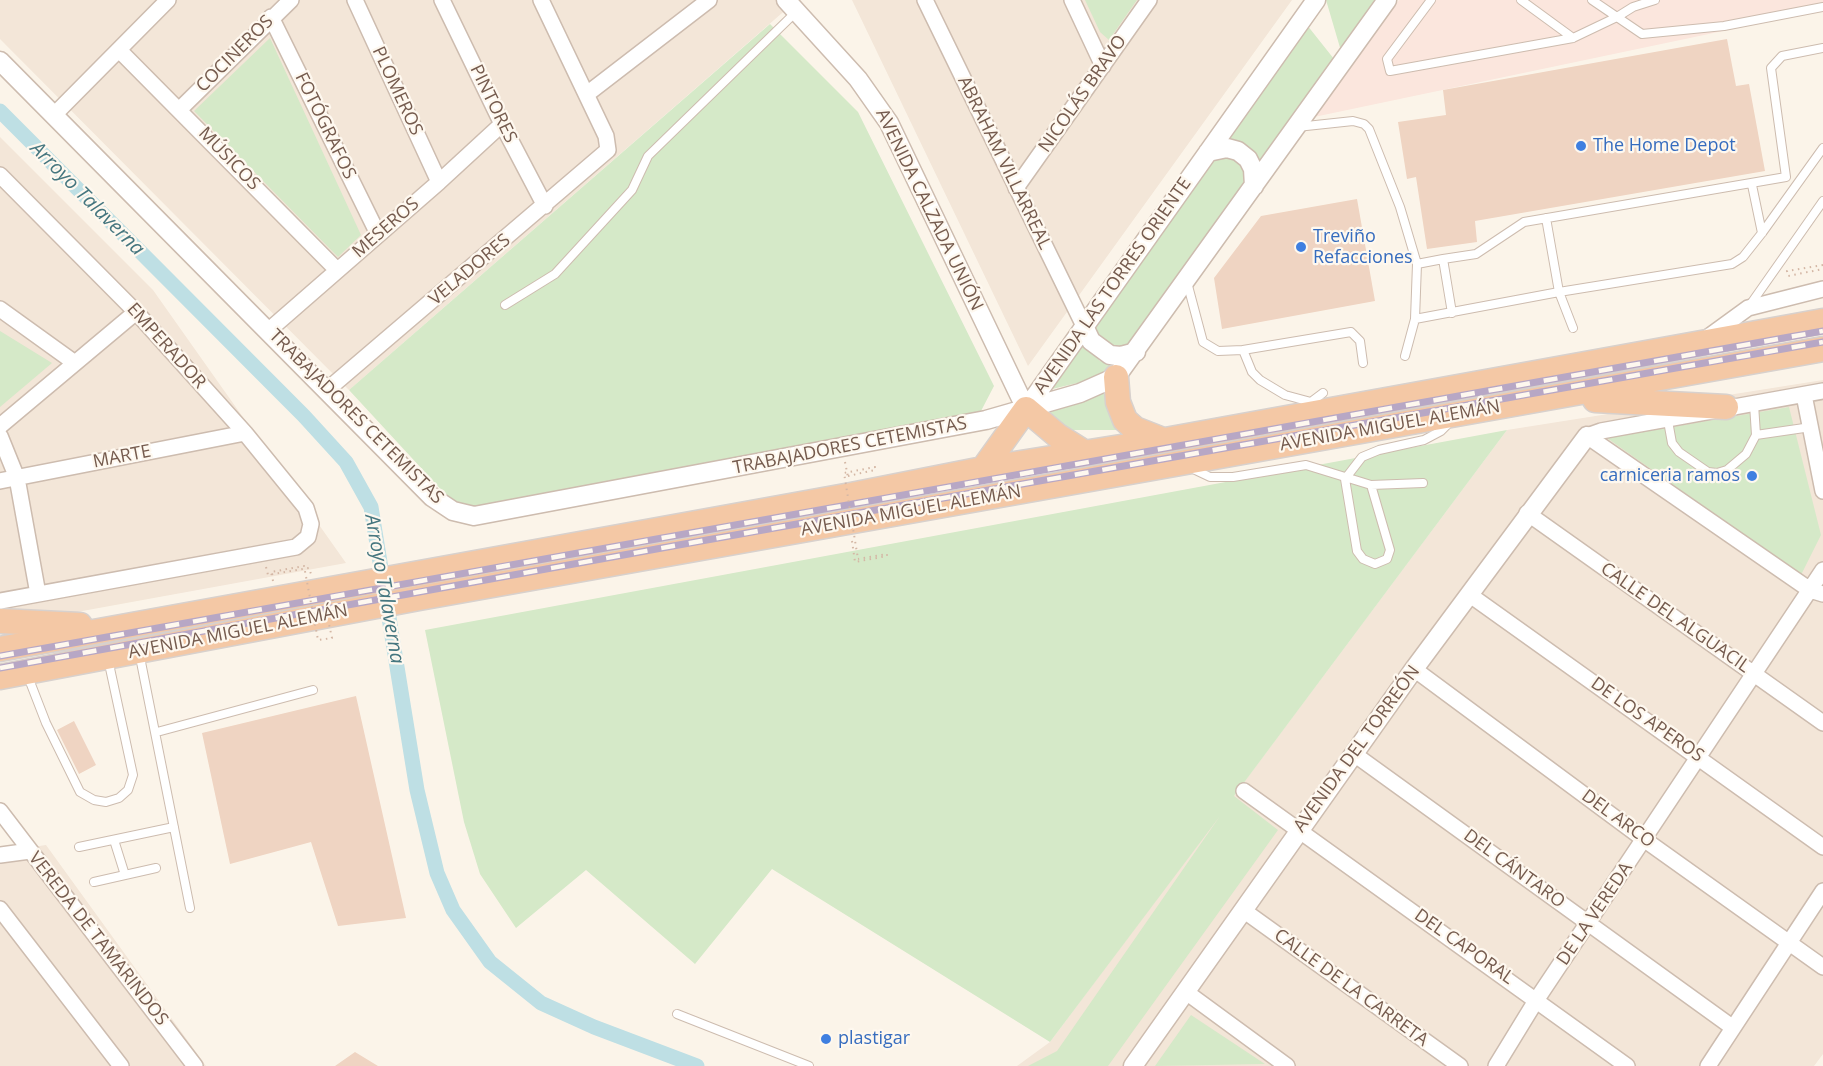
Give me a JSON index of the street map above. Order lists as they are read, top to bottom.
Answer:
{
  "streets": {
    "highway": ["AVENIDA MIGUEL ALEMÁN"],
    "street": [
      "COCINEROS",
      "PLOMEROS",
      "NICOLÁS BRAVO",
      "PINTORES",
      "FOTÓGRAFOS",
      "MÚSICOS",
      "ABRAHAM VILLARREAL",
      "AVENIDA CALZADA UNIÓN",
      "MESEROS",
      "VELADORES",
      "AVENIDA LAS TORRES ORIENTE",
      "EMPERADOR",
      "TRABAJADORES CETEMISTAS",
      "MARTE",
      "CALLE DEL ALGUACIL",
      "DE LOS APEROS",
      "AVENIDA DEL TORREÓN",
      "DEL ARCO",
      "DEL CÁNTARO",
      "DE LA VEREDA",
      "VEREDA DE TAMARINDOS",
      "DEL CAPORAL",
      "CALLE DE LA CARRETA"
    ]
  },
  "crossings": [
    ["COCINEROS", "FOTÓGRAFOS"],
    ["COCINEROS", "MÚSICOS"],
    ["PLOMEROS", "MESEROS"],
    ["NICOLÁS BRAVO", "ABRAHAM VILLARREAL"],
    ["PINTORES", "MESEROS"],
    ["PINTORES", "VELADORES"],
    ["FOTÓGRAFOS", "MESEROS"],
    ["MÚSICOS", "MESEROS"],
    ["ABRAHAM VILLARREAL", "AVENIDA LAS TORRES ORIENTE"],
    ["AVENIDA CALZADA UNIÓN", "AVENIDA LAS TORRES ORIENTE"],
    ["AVENIDA CALZADA UNIÓN", "TRABAJADORES CETEMISTAS"],
    ["MESEROS", "TRABAJADORES CETEMISTAS"],
    ["VELADORES", "TRABAJADORES CETEMISTAS"],
    ["AVENIDA LAS TORRES ORIENTE", "TRABAJADORES CETEMISTAS"],
    ["EMPERADOR", "MARTE"],
    ["CALLE DEL ALGUACIL", "AVENIDA DEL TORREÓN"],
    ["CALLE DEL ALGUACIL", "DE LA VEREDA"],
    ["DE LOS APEROS", "AVENIDA DEL TORREÓN"],
    ["DE LOS APEROS", "DE LA VEREDA"],
    ["AVENIDA DEL TORREÓN", "DEL ARCO"],
    ["AVENIDA DEL TORREÓN", "DEL CÁNTARO"],
    ["AVENIDA DEL TORREÓN", "DEL CAPORAL"],
    ["AVENIDA DEL TORREÓN", "CALLE DE LA CARRETA"],
    ["DEL ARCO", "DE LA VEREDA"],
    ["DEL CÁNTARO", "DE LA VEREDA"],
    ["DE LA VEREDA", "DEL CAPORAL"]
  ],
  "water": ["Arroyo Talaverna"],
  "places": [
    "The Home Depot",
    "Treviño Refacciones",
    "carniceria ramos",
    "plastigar"
  ]
}
